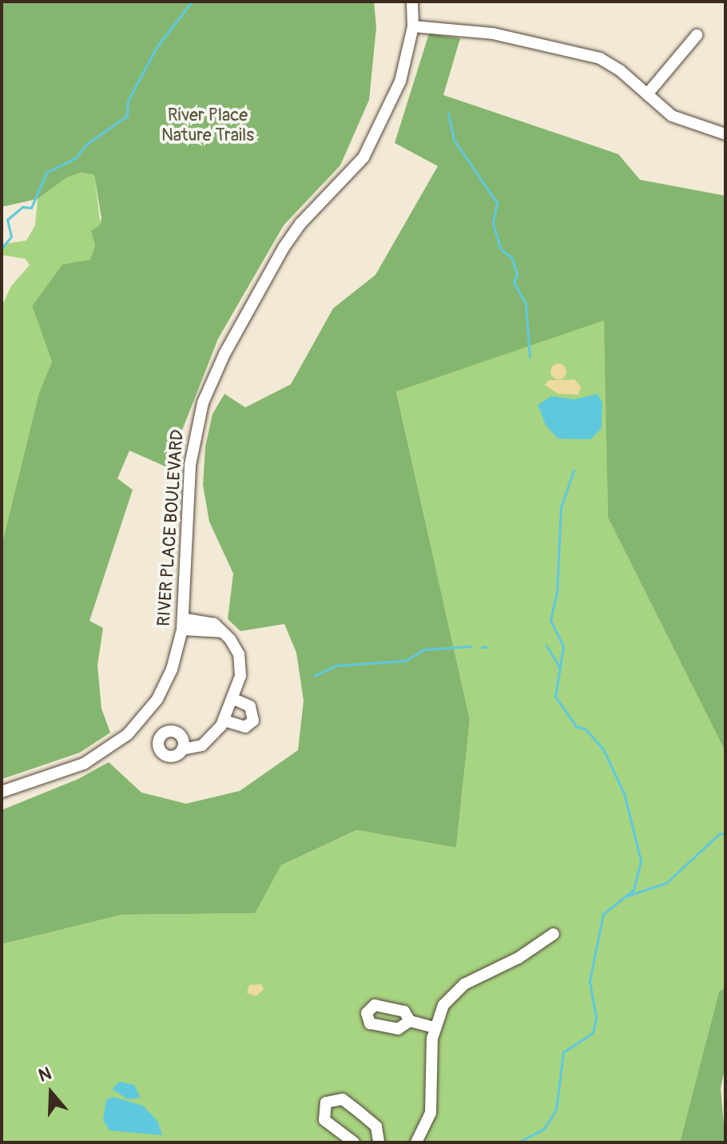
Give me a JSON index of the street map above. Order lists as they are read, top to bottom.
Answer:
{
  "streets": {
    "street": ["RIVER PLACE BOULEVARD"]
  },
  "parks": ["River Place Nature Trails"],
  "north": "top"
}
